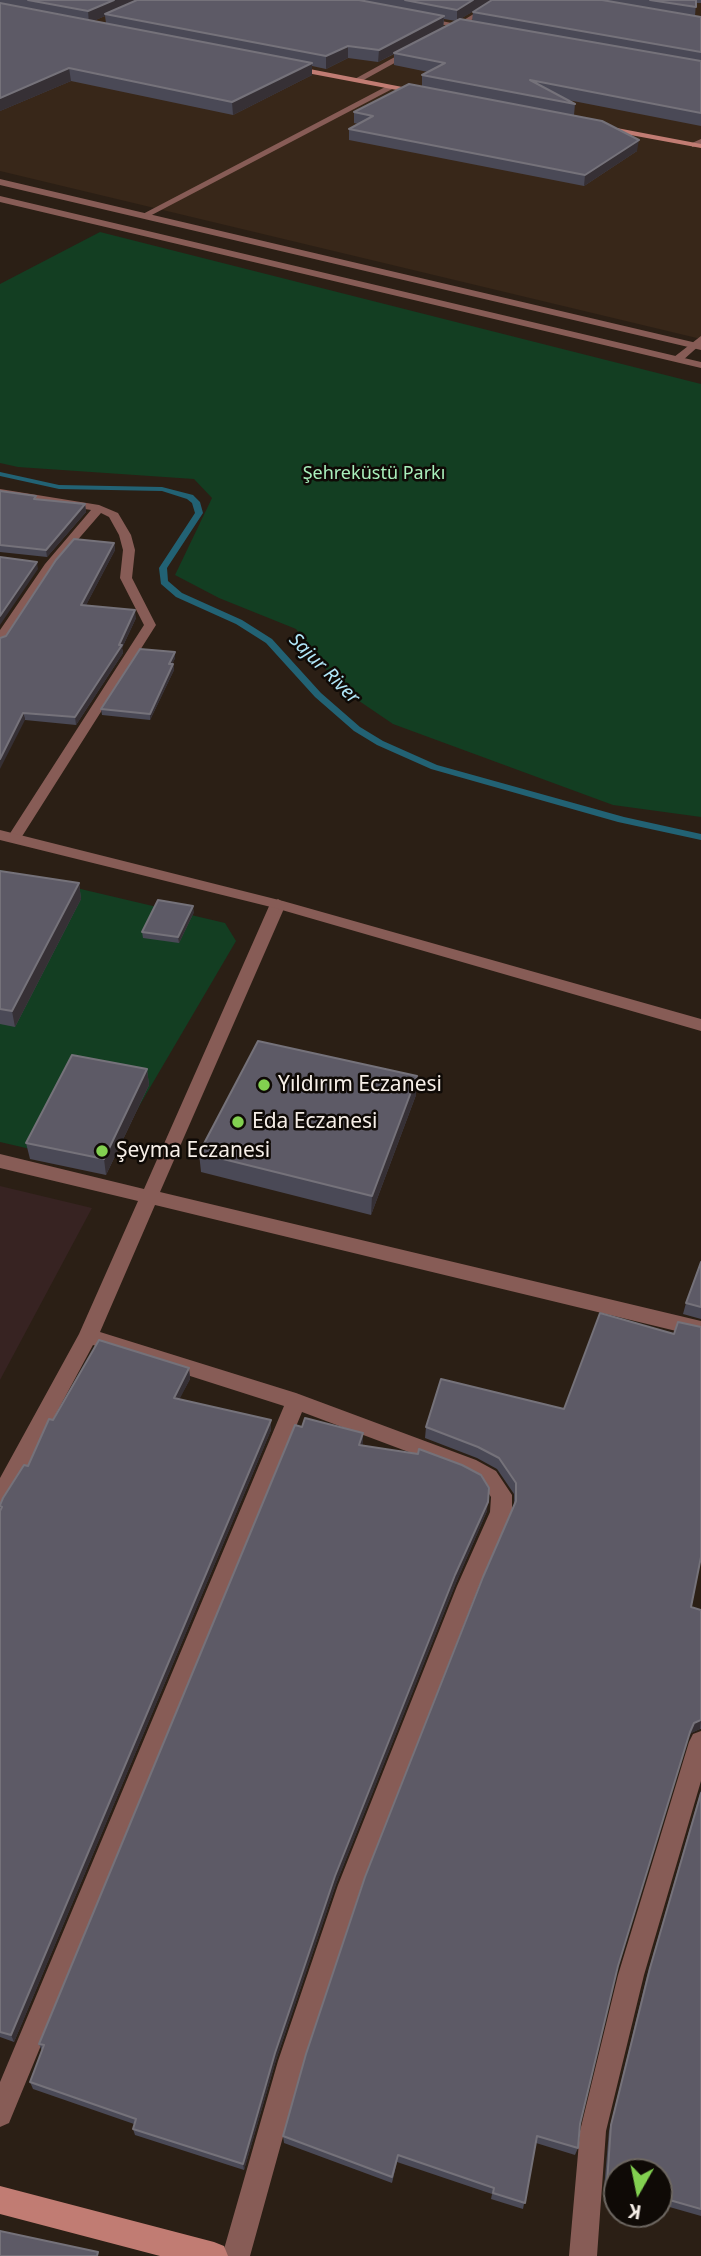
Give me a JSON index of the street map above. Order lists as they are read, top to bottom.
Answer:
{
  "water": ["Sajur River"],
  "parks": ["Şehreküstü Parkı"],
  "places": ["Yıldırım Eczanesi", "Eda Eczanesi", "Şeyma Eczanesi"],
  "north": "bottom"
}
